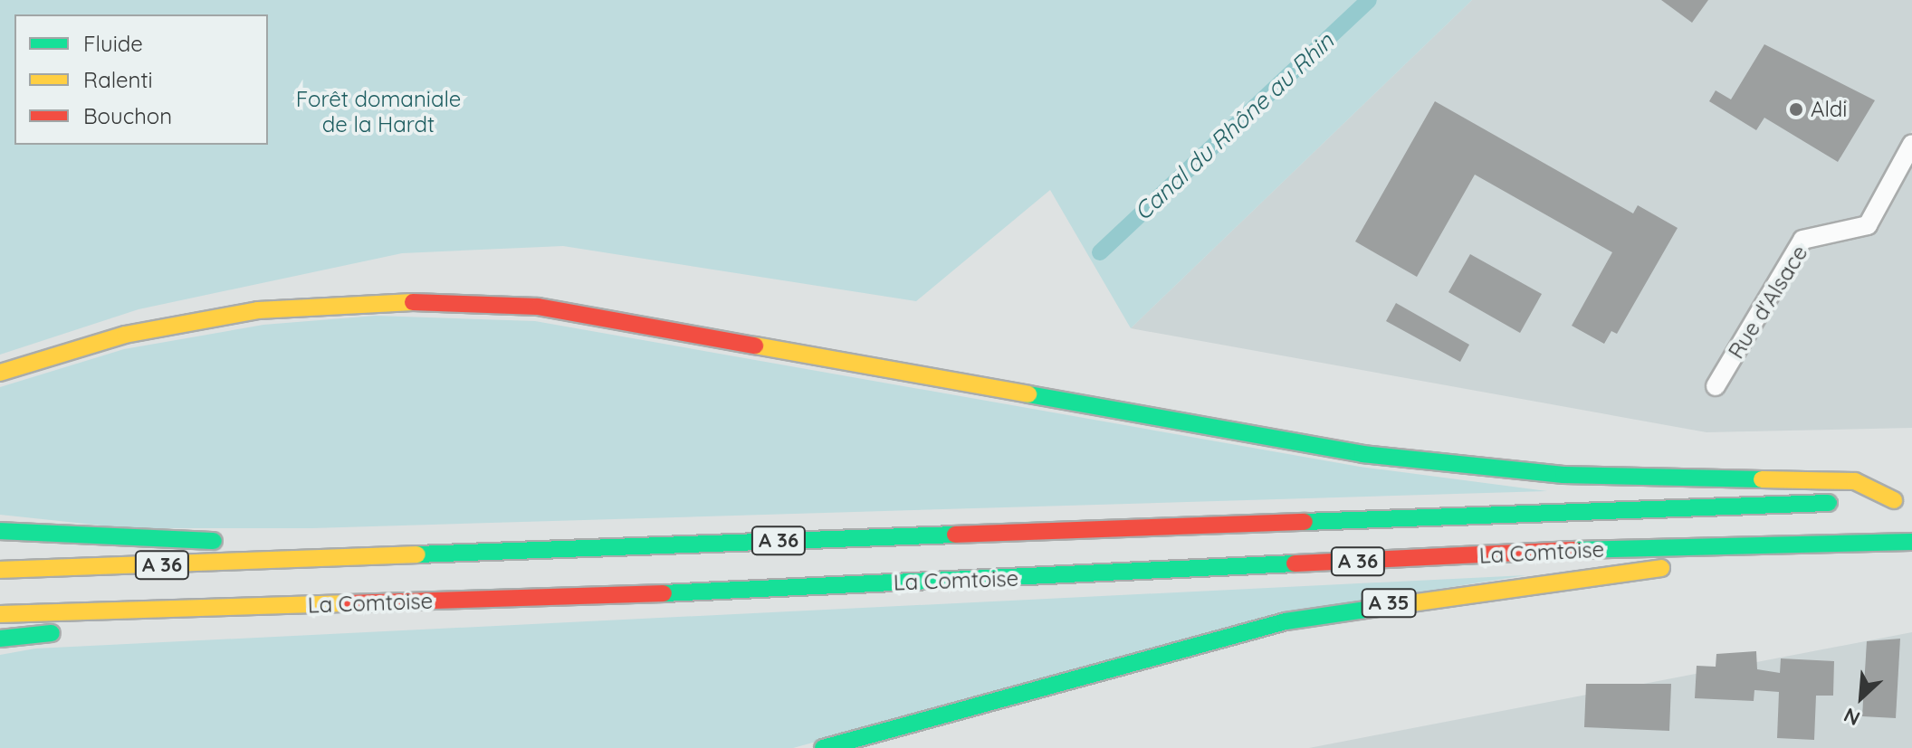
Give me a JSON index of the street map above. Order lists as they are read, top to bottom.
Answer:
{
  "streets": {
    "highway": ["A 36", "La Comtoise", "A 35"],
    "street": ["Rue d'Alsace"]
  },
  "crossings": [
    ["La Comtoise", "A 35"]
  ],
  "water": ["Canal du Rhône au Rhin"],
  "parks": ["Forêt domaniale de la Hardt"],
  "places": ["Aldi"],
  "legend": ["Fluide", "Ralenti", "Bouchon"],
  "north": "bottom left"
}
